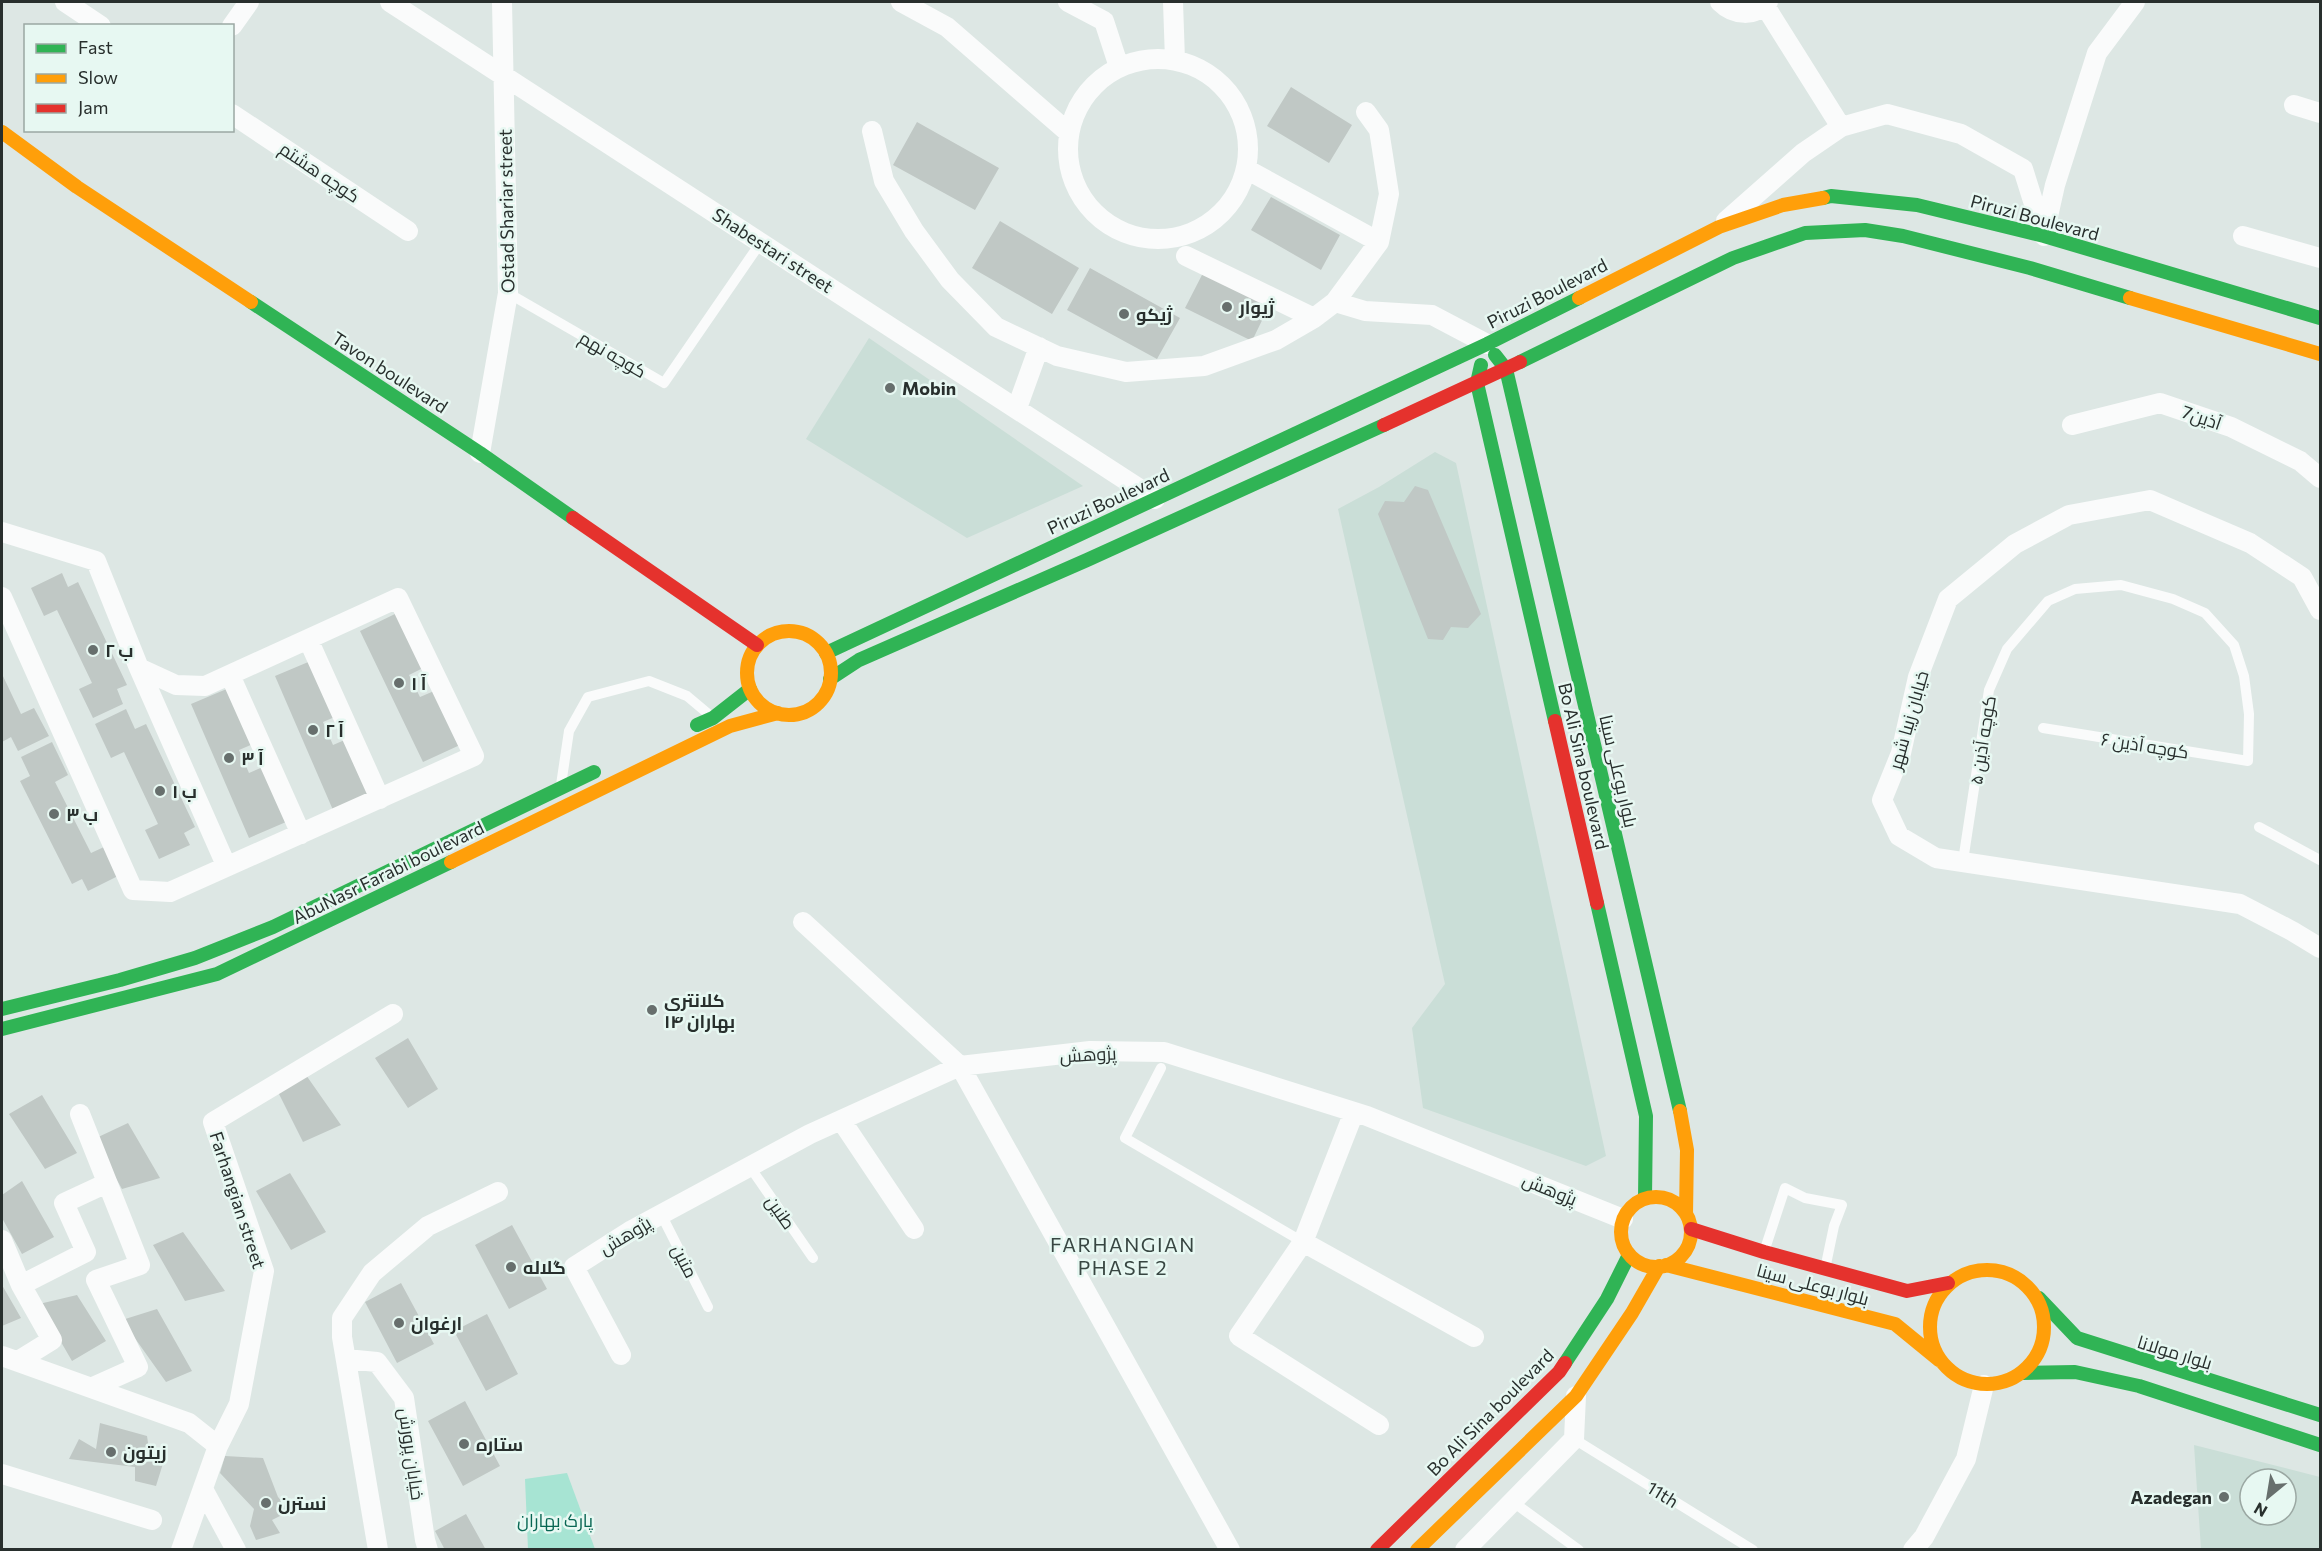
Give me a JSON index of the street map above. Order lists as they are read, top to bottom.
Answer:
{
  "streets": {
    "street": [
      "کوچه هشتم",
      "Ostad Shariar street",
      "Piruzi Boulevard",
      "Shabestari street",
      "Tavon boulevard",
      "آذین7",
      "خیابان زیبا شهر",
      "Bo Ali Sina boulevard",
      "بلوار بوعلی سینا",
      "AbuNasr Farabi boulevard",
      "پژوهش",
      "Farhangian street",
      "بلوار مولانا",
      "خیابان پرورش"
    ],
    "lane": [
      "کوچه نهم",
      "کوچه آذین ۵",
      "کوچه آذین ۶",
      "طنین",
      "متین",
      "11th"
    ]
  },
  "crossings": [
    ["Ostad Shariar street", "Shabestari street"],
    ["Ostad Shariar street", "کوچه نهم"],
    ["Ostad Shariar street", "Tavon boulevard"],
    ["Piruzi Boulevard", "Shabestari street"],
    ["Piruzi Boulevard", "Tavon boulevard"],
    ["Piruzi Boulevard", "Bo Ali Sina boulevard"],
    ["Piruzi Boulevard", "بلوار بوعلی سینا"],
    ["Piruzi Boulevard", "AbuNasr Farabi boulevard"],
    ["Shabestari street", "کوچه نهم"],
    ["Tavon boulevard", "AbuNasr Farabi boulevard"],
    ["خیابان زیبا شهر", "کوچه آذین ۵"],
    ["کوچه آذین ۵", "کوچه آذین ۶"],
    ["Bo Ali Sina boulevard", "بلوار بوعلی سینا"],
    ["Bo Ali Sina boulevard", "پژوهش"],
    ["بلوار بوعلی سینا", "پژوهش"],
    ["بلوار بوعلی سینا", "بلوار مولانا"],
    ["پژوهش", "طنین"],
    ["پژوهش", "متین"]
  ],
  "districts": ["FARHANGIAN PHASE 2"],
  "parks": ["پارک بهاران"],
  "places": [
    "ژیوار",
    "ژیکو",
    "Mobin",
    "ب ۲",
    "آ ۱",
    "آ ۲",
    "آ ۳",
    "ب ۱",
    "ب ۳",
    "کلانتری ۱۴ بهاران",
    "گلاله",
    "ارغوان",
    "ستاره",
    "زیتون",
    "Azadegan",
    "نسترن"
  ],
  "legend": ["Fast", "Slow", "Jam"],
  "north": "bottom left"
}
